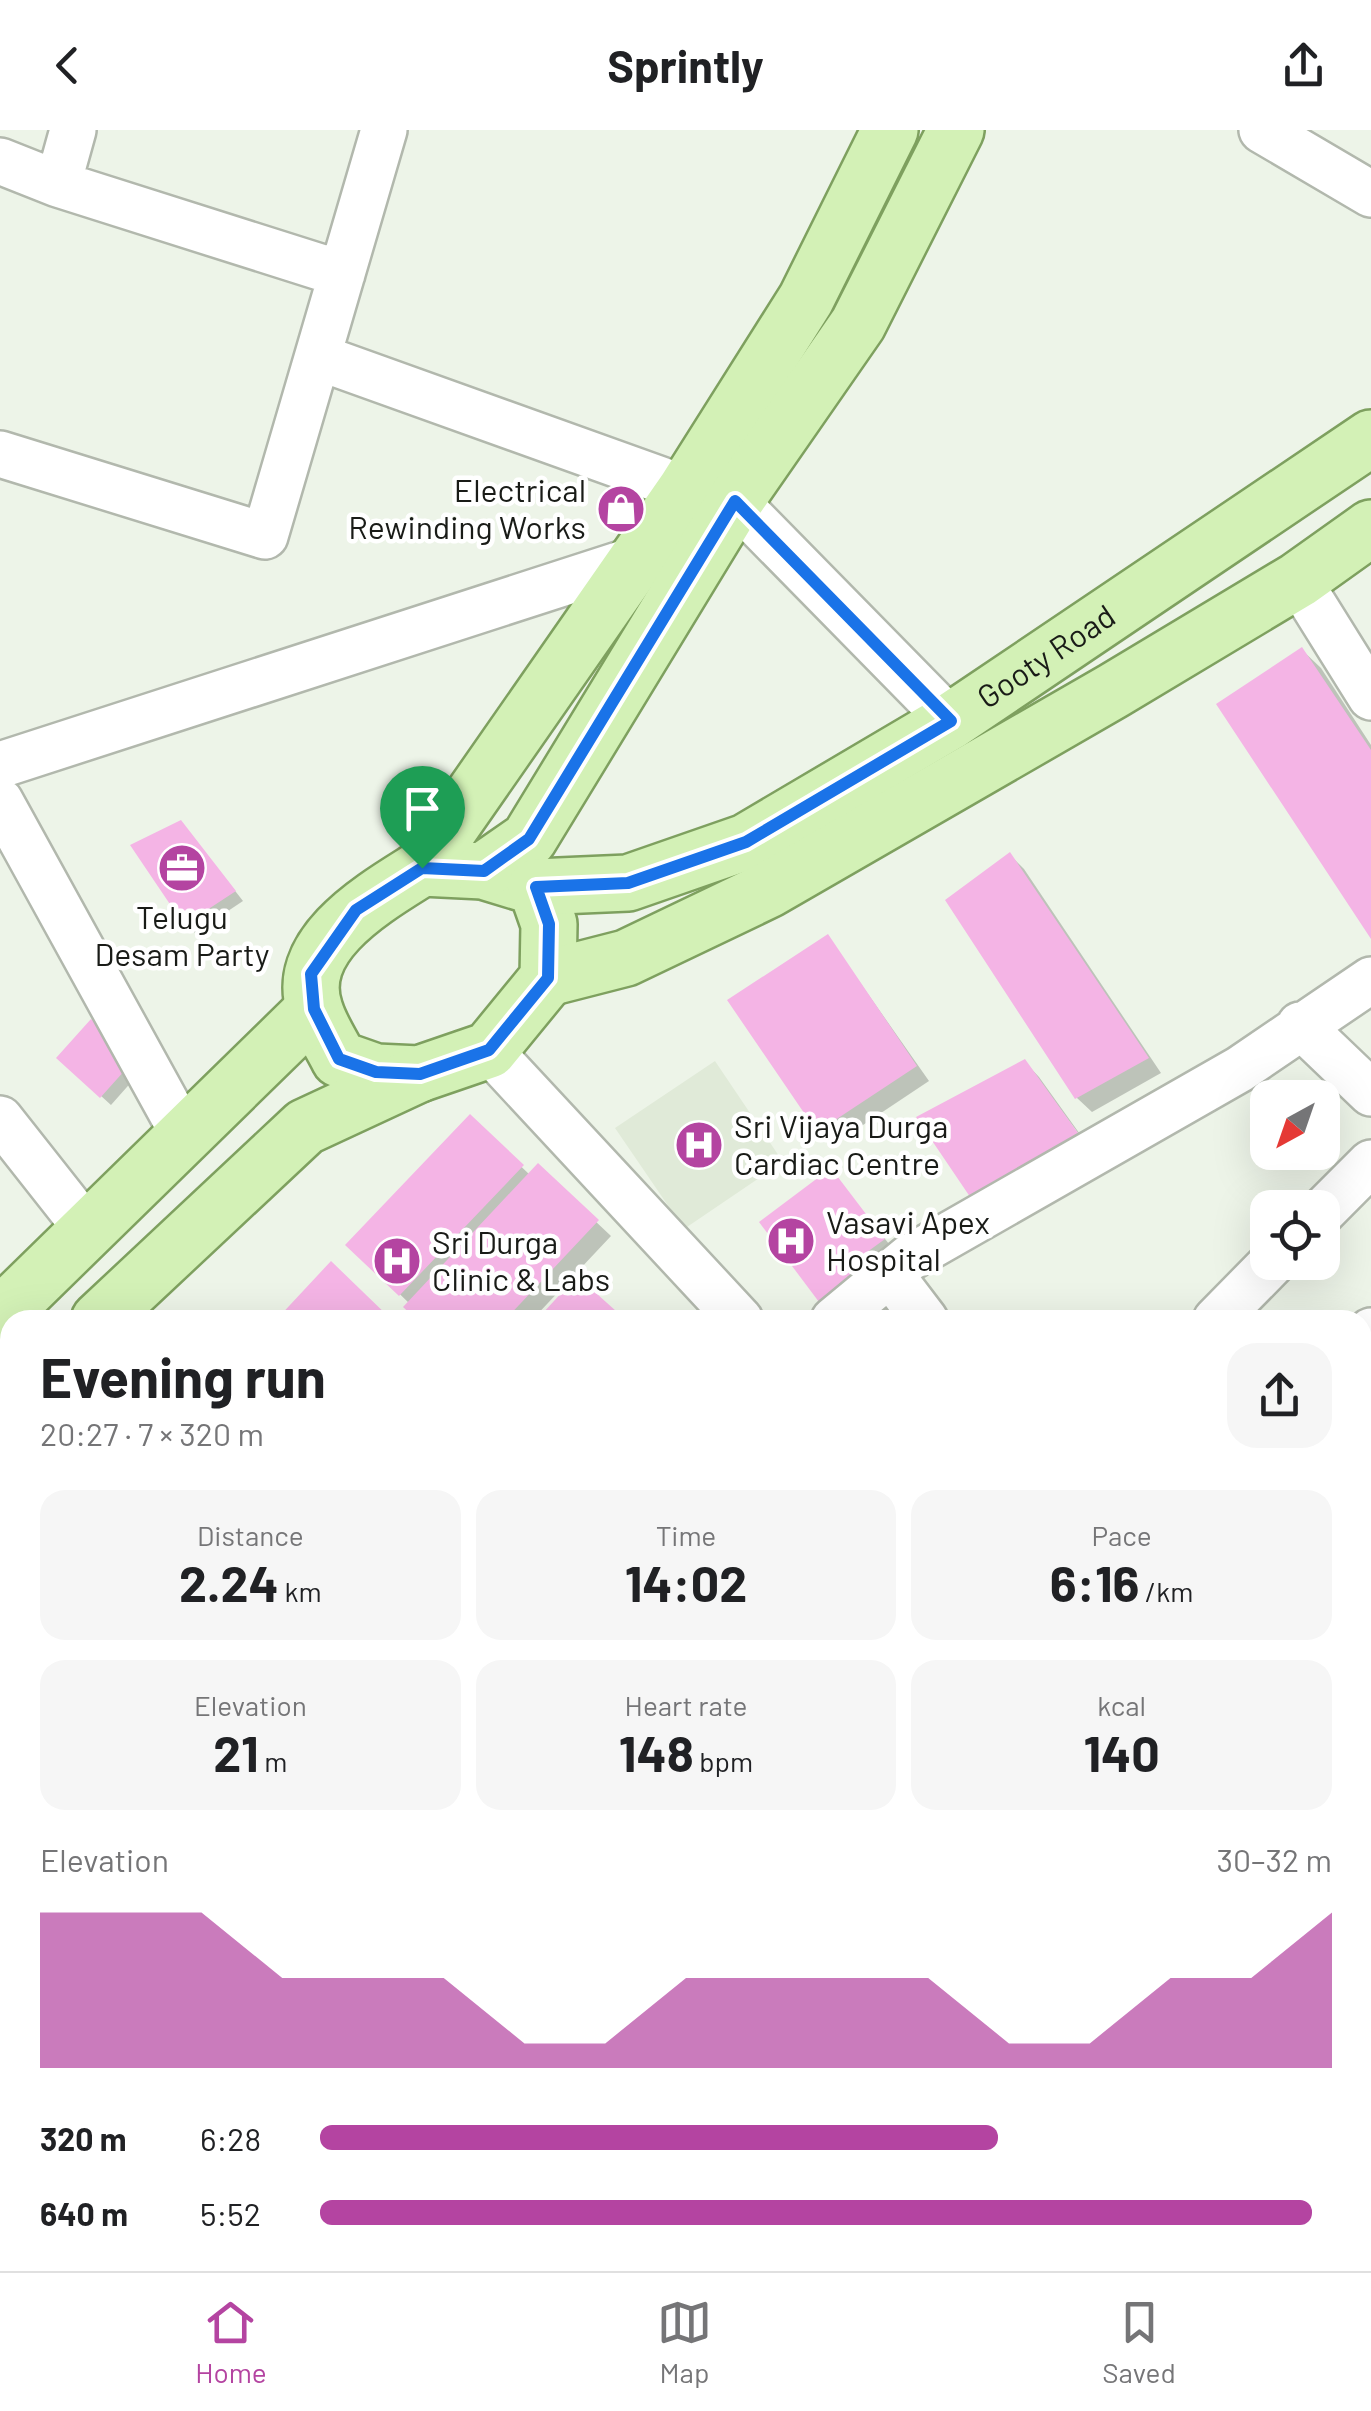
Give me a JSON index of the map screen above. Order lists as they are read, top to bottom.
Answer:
{
  "streets": {
    "main road": ["Gooty Road"]
  },
  "places": {
    "shop": ["Electrical Rewinding Works"],
    "office": ["Telugu Desam Party"],
    "hospital": ["Sri Vijaya Durga Cardiac Centre", "Vasavi Apex Hospital", "Sri Durga Clinic & Labs"]
  },
  "north": "bottom left",
  "page": {
    "header": "Sprintly",
    "heading": ["Evening run", "20:27 · 7 × 320 m"],
    "stats": [
      ["Distance", "2.24 km"],
      ["Time", "14:02"],
      ["Pace", "6:16 /km"],
      ["Elevation", "21 m"],
      ["Heart rate", "148 bpm"],
      ["kcal", "140"]
    ],
    "chart": ["Elevation", "30–32 m"],
    "list": [
      {
        "name": "320 m",
        "note": "6:28"
      },
      {
        "name": "640 m",
        "note": "5:52"
      }
    ],
    "tabs": ["Home", "Map", "Saved"]
  }
}
